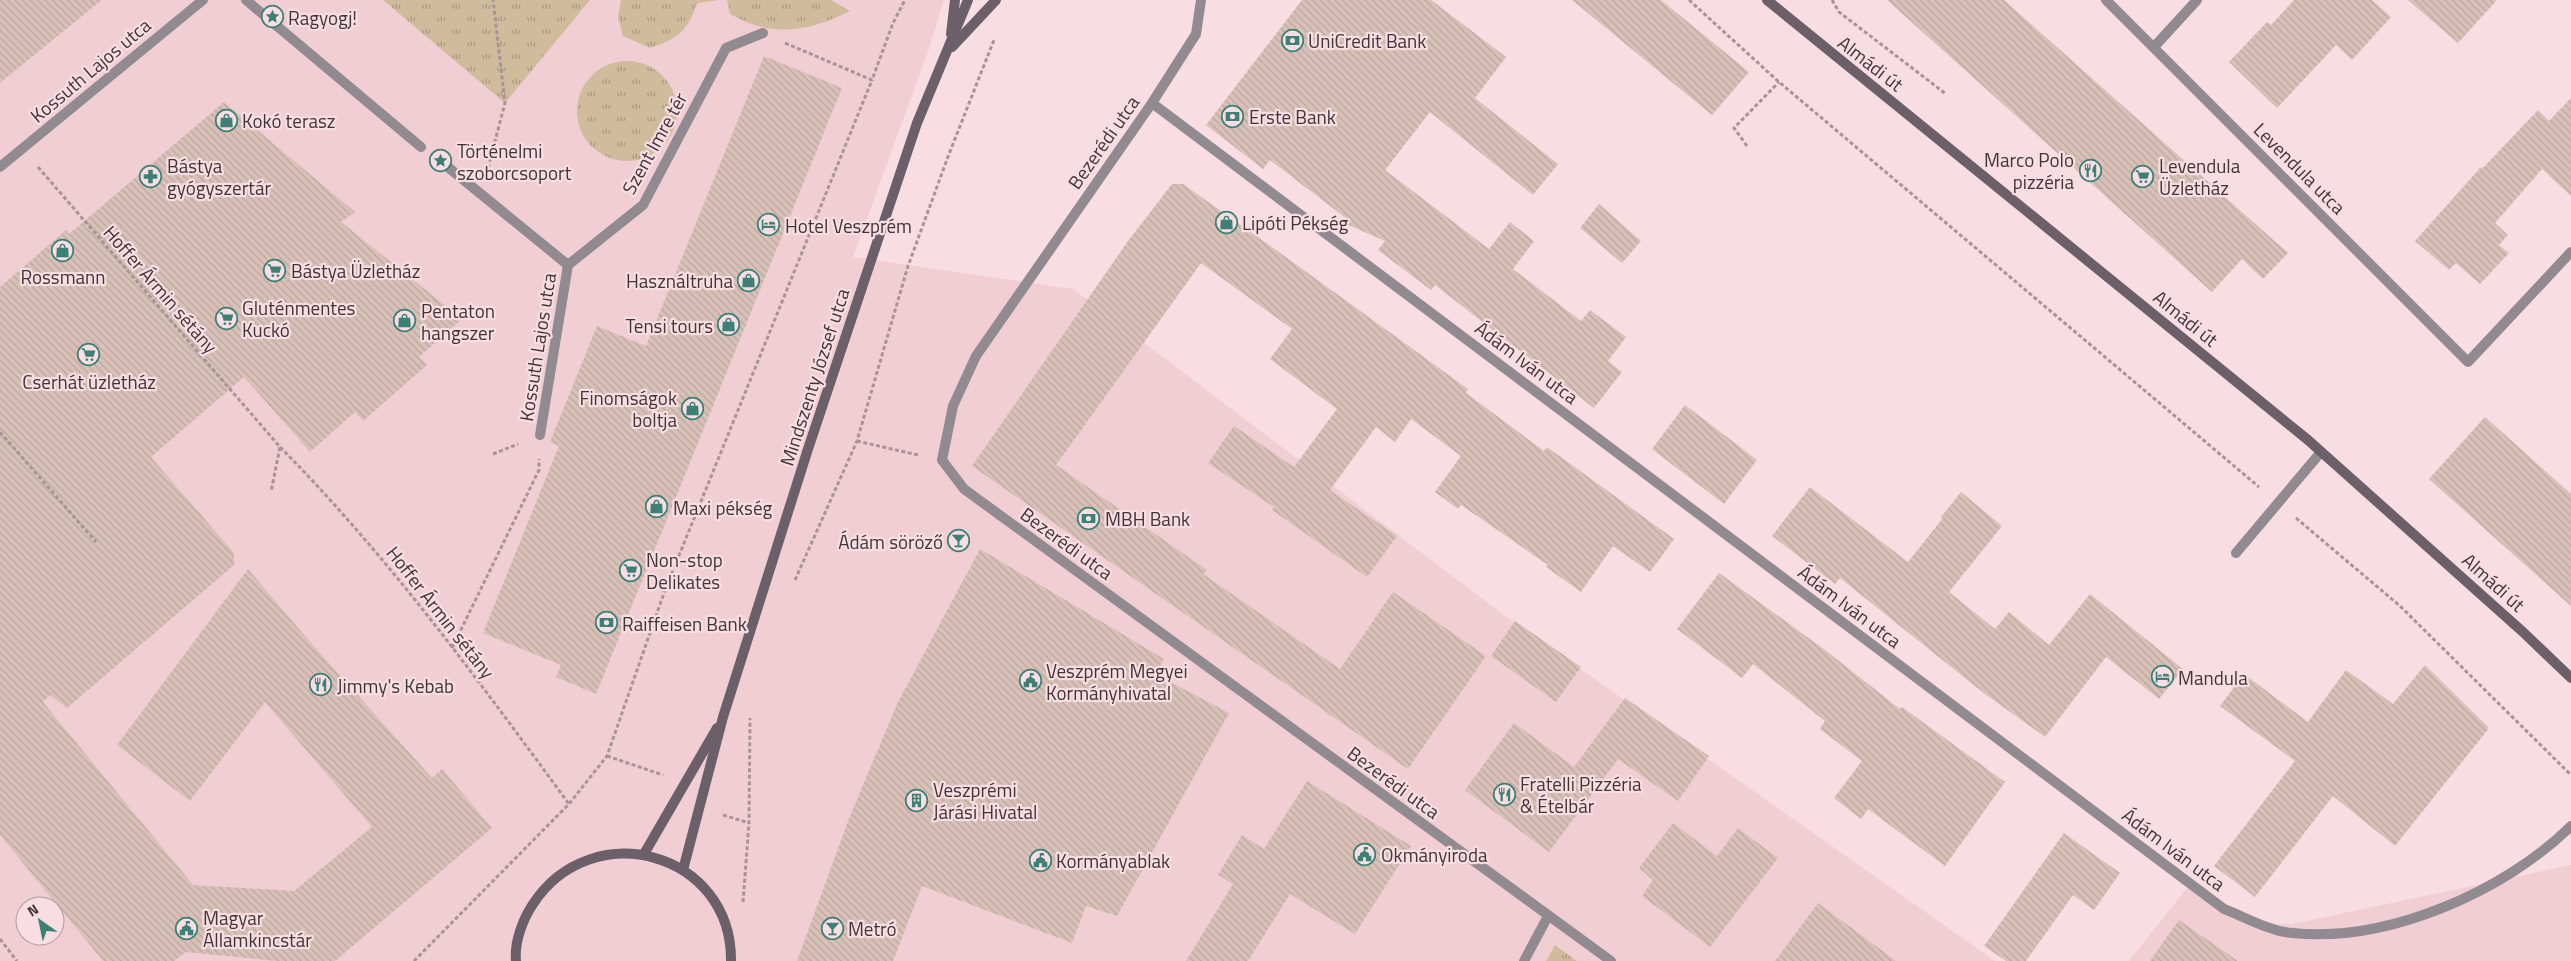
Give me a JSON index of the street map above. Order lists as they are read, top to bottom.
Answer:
{
  "streets": {
    "main road": ["Almádi út", "Mindszenty József utca"],
    "street": [
      "Kossuth Lajos utca",
      "Bezerédi utca",
      "Szent Imre tér",
      "Levendula utca",
      "Ádám Iván utca"
    ],
    "path": ["Hoffer Ármin sétány"]
  },
  "crossings": [
    ["Kossuth Lajos utca", "Szent Imre tér"],
    ["Kossuth Lajos utca", "Hoffer Ármin sétány"],
    ["Bezerédi utca", "Ádám Iván utca"]
  ],
  "places": {
    "place": ["Ragyogj!", "Történelmi szoborcsoport"],
    "bank": [
      "UniCredit Bank",
      "Erste Bank",
      "MBH Bank",
      "Raiffeisen Bank"
    ],
    "shop": [
      "Kokó terasz",
      "Lipóti Pékség",
      "Rossmann",
      "Használtruha",
      "Pentaton hangszer",
      "Tensi tours",
      "Finomságok boltja",
      "Maxi pékség"
    ],
    "restaurant": ["Marco Polo pizzéria", "Jimmy's Kebab", "Fratelli Pizzéria & Ételbár"],
    "pharmacy": ["Bástya gyógyszertár"],
    "supermarket": [
      "Levendula Üzletház",
      "Bástya Üzletház",
      "Gluténmentes Kuckó",
      "Cserhát üzletház",
      "Non-stop Delikates"
    ],
    "hotel": ["Hotel Veszprém", "Mandula"],
    "bar": ["Ádám söröző", "Metró"],
    "public building": [
      "Veszprém Megyei Kormányhivatal",
      "Okmányiroda",
      "Kormányablak",
      "Magyar Államkincstár"
    ],
    "building": ["Veszprémi Járási Hivatal"]
  },
  "north": "top left"
}
